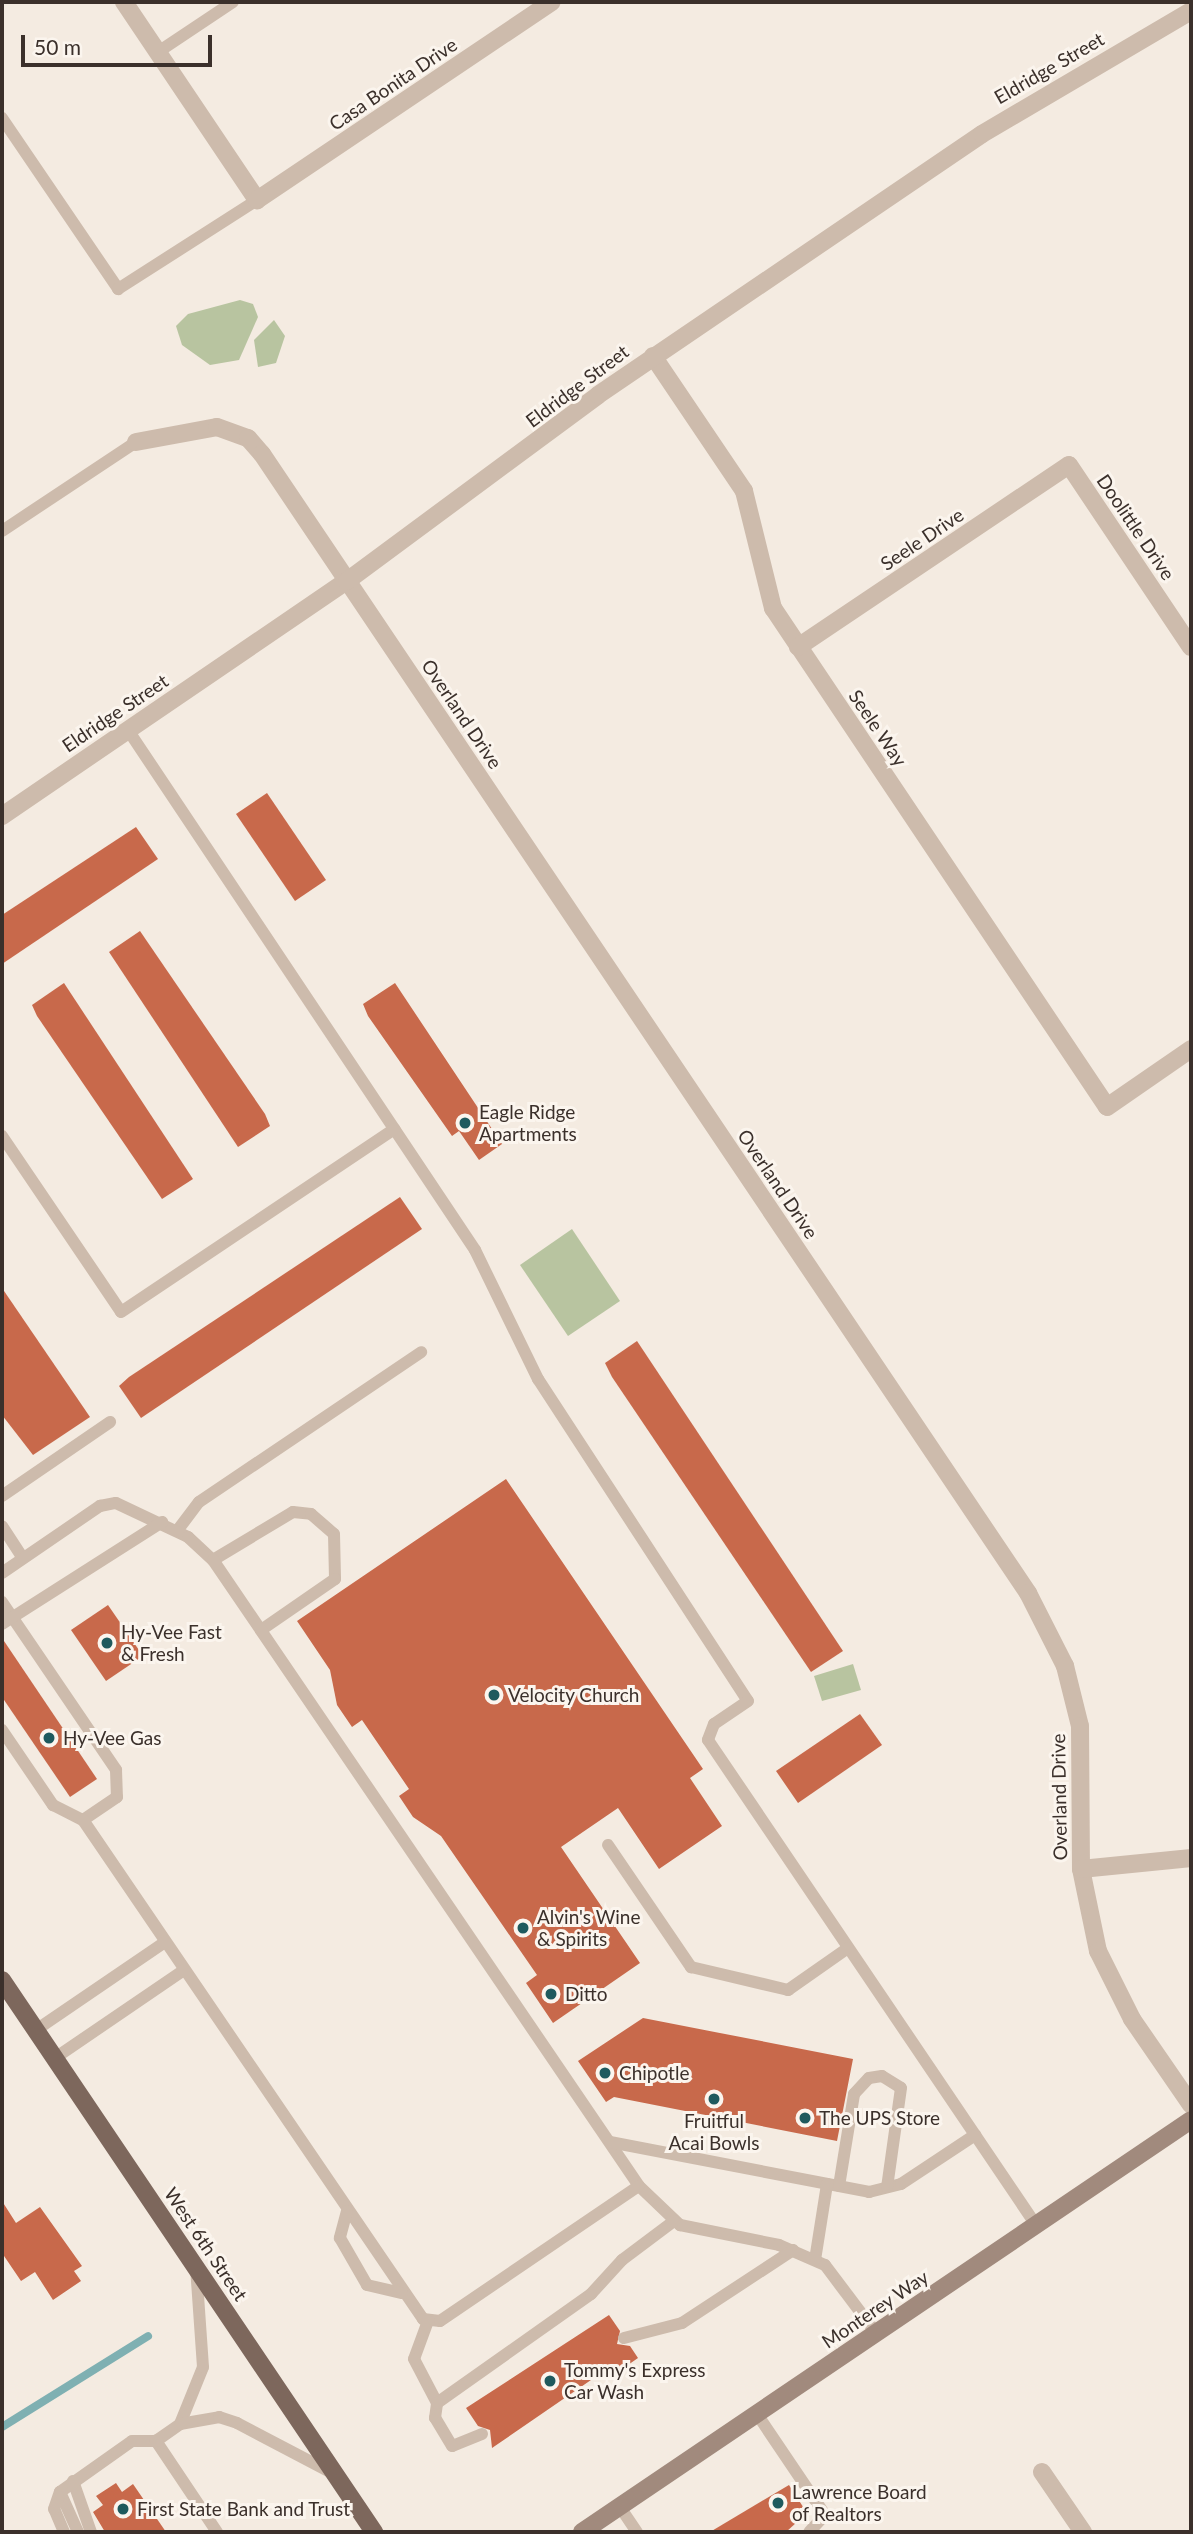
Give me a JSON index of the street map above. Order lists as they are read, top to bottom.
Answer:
{
  "streets": {
    "main road": ["West 6th Street"],
    "street": [
      "Eldridge Street",
      "Casa Bonita Drive",
      "Doolittle Drive",
      "Seele Drive",
      "Overland Drive",
      "Seele Way",
      "Monterey Way"
    ]
  },
  "crossings": [
    ["Eldridge Street", "Overland Drive"],
    ["Eldridge Street", "Seele Way"],
    ["Doolittle Drive", "Seele Drive"],
    ["Seele Drive", "Seele Way"]
  ],
  "places": [
    "Eagle Ridge Apartments",
    "Hy-Vee Fast & Fresh",
    "Velocity Church",
    "Hy-Vee Gas",
    "Alvin's Wine & Spirits",
    "Ditto",
    "Chipotle",
    "Fruitful Acai Bowls",
    "The UPS Store",
    "Tommy's Express Car Wash",
    "Lawrence Board of Realtors",
    "First State Bank and Trust"
  ],
  "scale_bar": "50 m"
}
